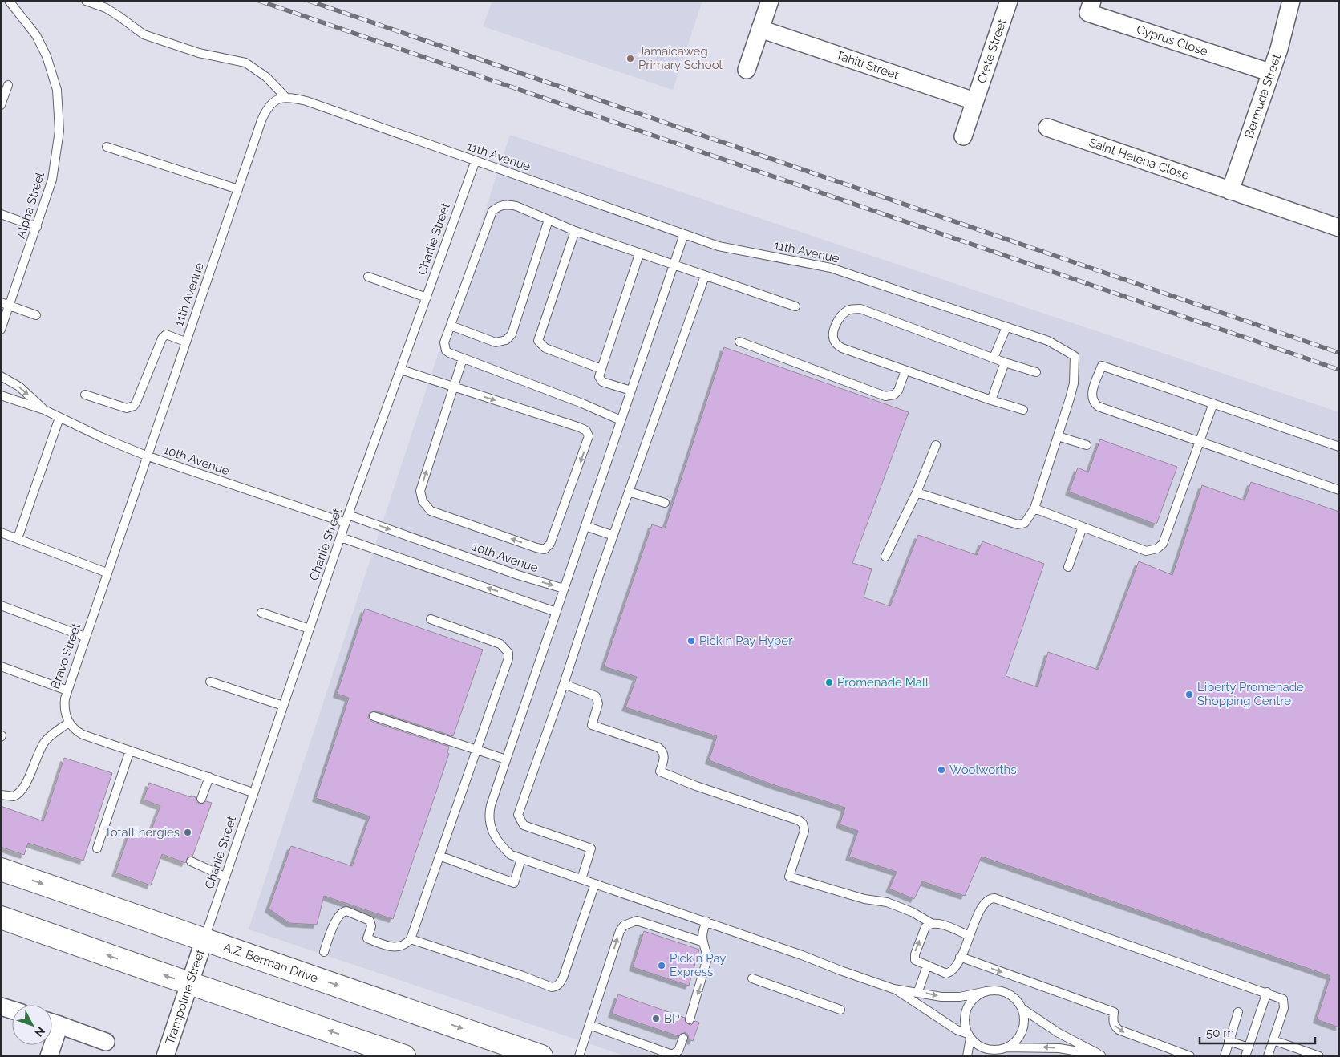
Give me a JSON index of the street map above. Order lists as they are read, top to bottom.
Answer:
{
  "streets": {
    "main road": ["A.Z. Berman Drive"],
    "street": [
      "Cyprus Close",
      "Crete Street",
      "Tahiti Street",
      "Bermuda Street",
      "Saint Helena Close",
      "Trampoline Street"
    ],
    "lane": [
      "11th Avenue",
      "Alpha Street",
      "Charlie Street",
      "10th Avenue",
      "Bravo Street"
    ]
  },
  "crossings": [
    ["Cyprus Close", "Bermuda Street"],
    ["Crete Street", "Tahiti Street"],
    ["Bermuda Street", "Saint Helena Close"],
    ["11th Avenue", "Charlie Street"],
    ["11th Avenue", "10th Avenue"],
    ["11th Avenue", "Bravo Street"],
    ["Charlie Street", "10th Avenue"],
    ["Charlie Street", "A.Z. Berman Drive"],
    ["Charlie Street", "Trampoline Street"],
    ["10th Avenue", "Bravo Street"],
    ["A.Z. Berman Drive", "Trampoline Street"]
  ],
  "places": [
    "Jamaicaweg Primary School",
    "Pick n Pay Hyper",
    "Promenade Mall",
    "Liberty Promenade Shopping Centre",
    "Woolworths",
    "TotalEnergies",
    "Pick n Pay Express",
    "BP"
  ],
  "scale_bar": "50 m",
  "north": "bottom right"
}
